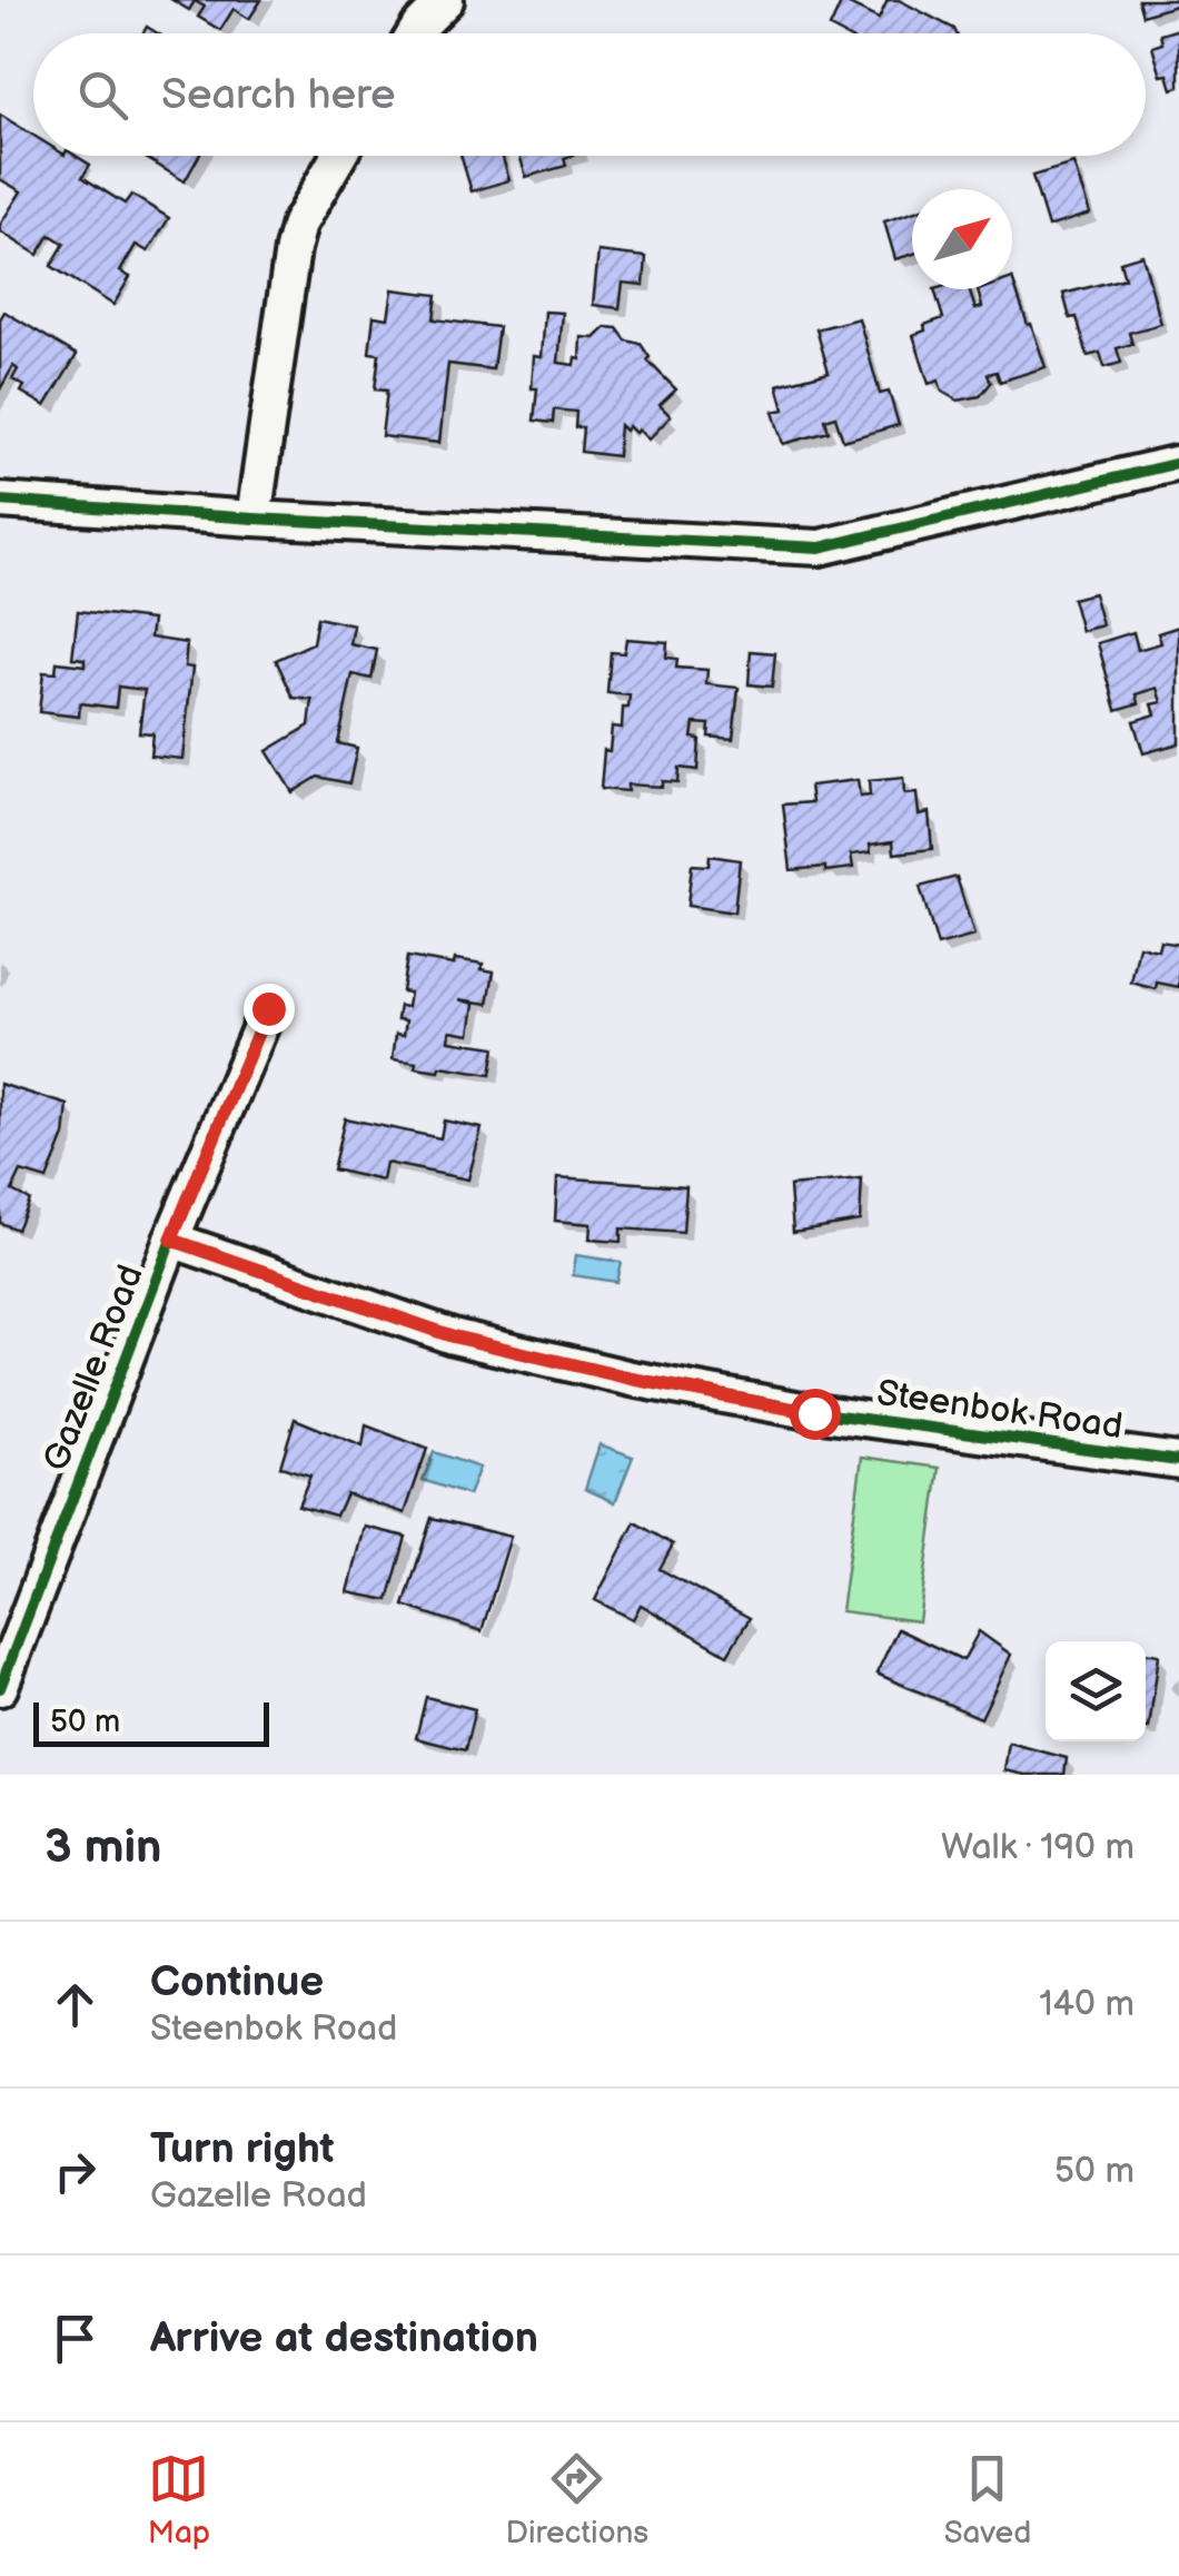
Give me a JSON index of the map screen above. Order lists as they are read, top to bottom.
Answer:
{
  "streets": {
    "street": ["Gazelle Road", "Steenbok Road"]
  },
  "crossings": [
    ["Gazelle Road", "Steenbok Road"]
  ],
  "scale_bar": "50 m",
  "north": "top right",
  "page": {
    "search": "Search here",
    "scale": "50 m",
    "heading": ["3 min", "Walk · 190 m"],
    "list": [
      ["Continue", "Steenbok Road", "140 m"],
      ["Turn right", "Gazelle Road", "50 m"],
      "Arrive at destination"
    ],
    "nav": ["Map", "Directions", "Saved"]
  }
}
